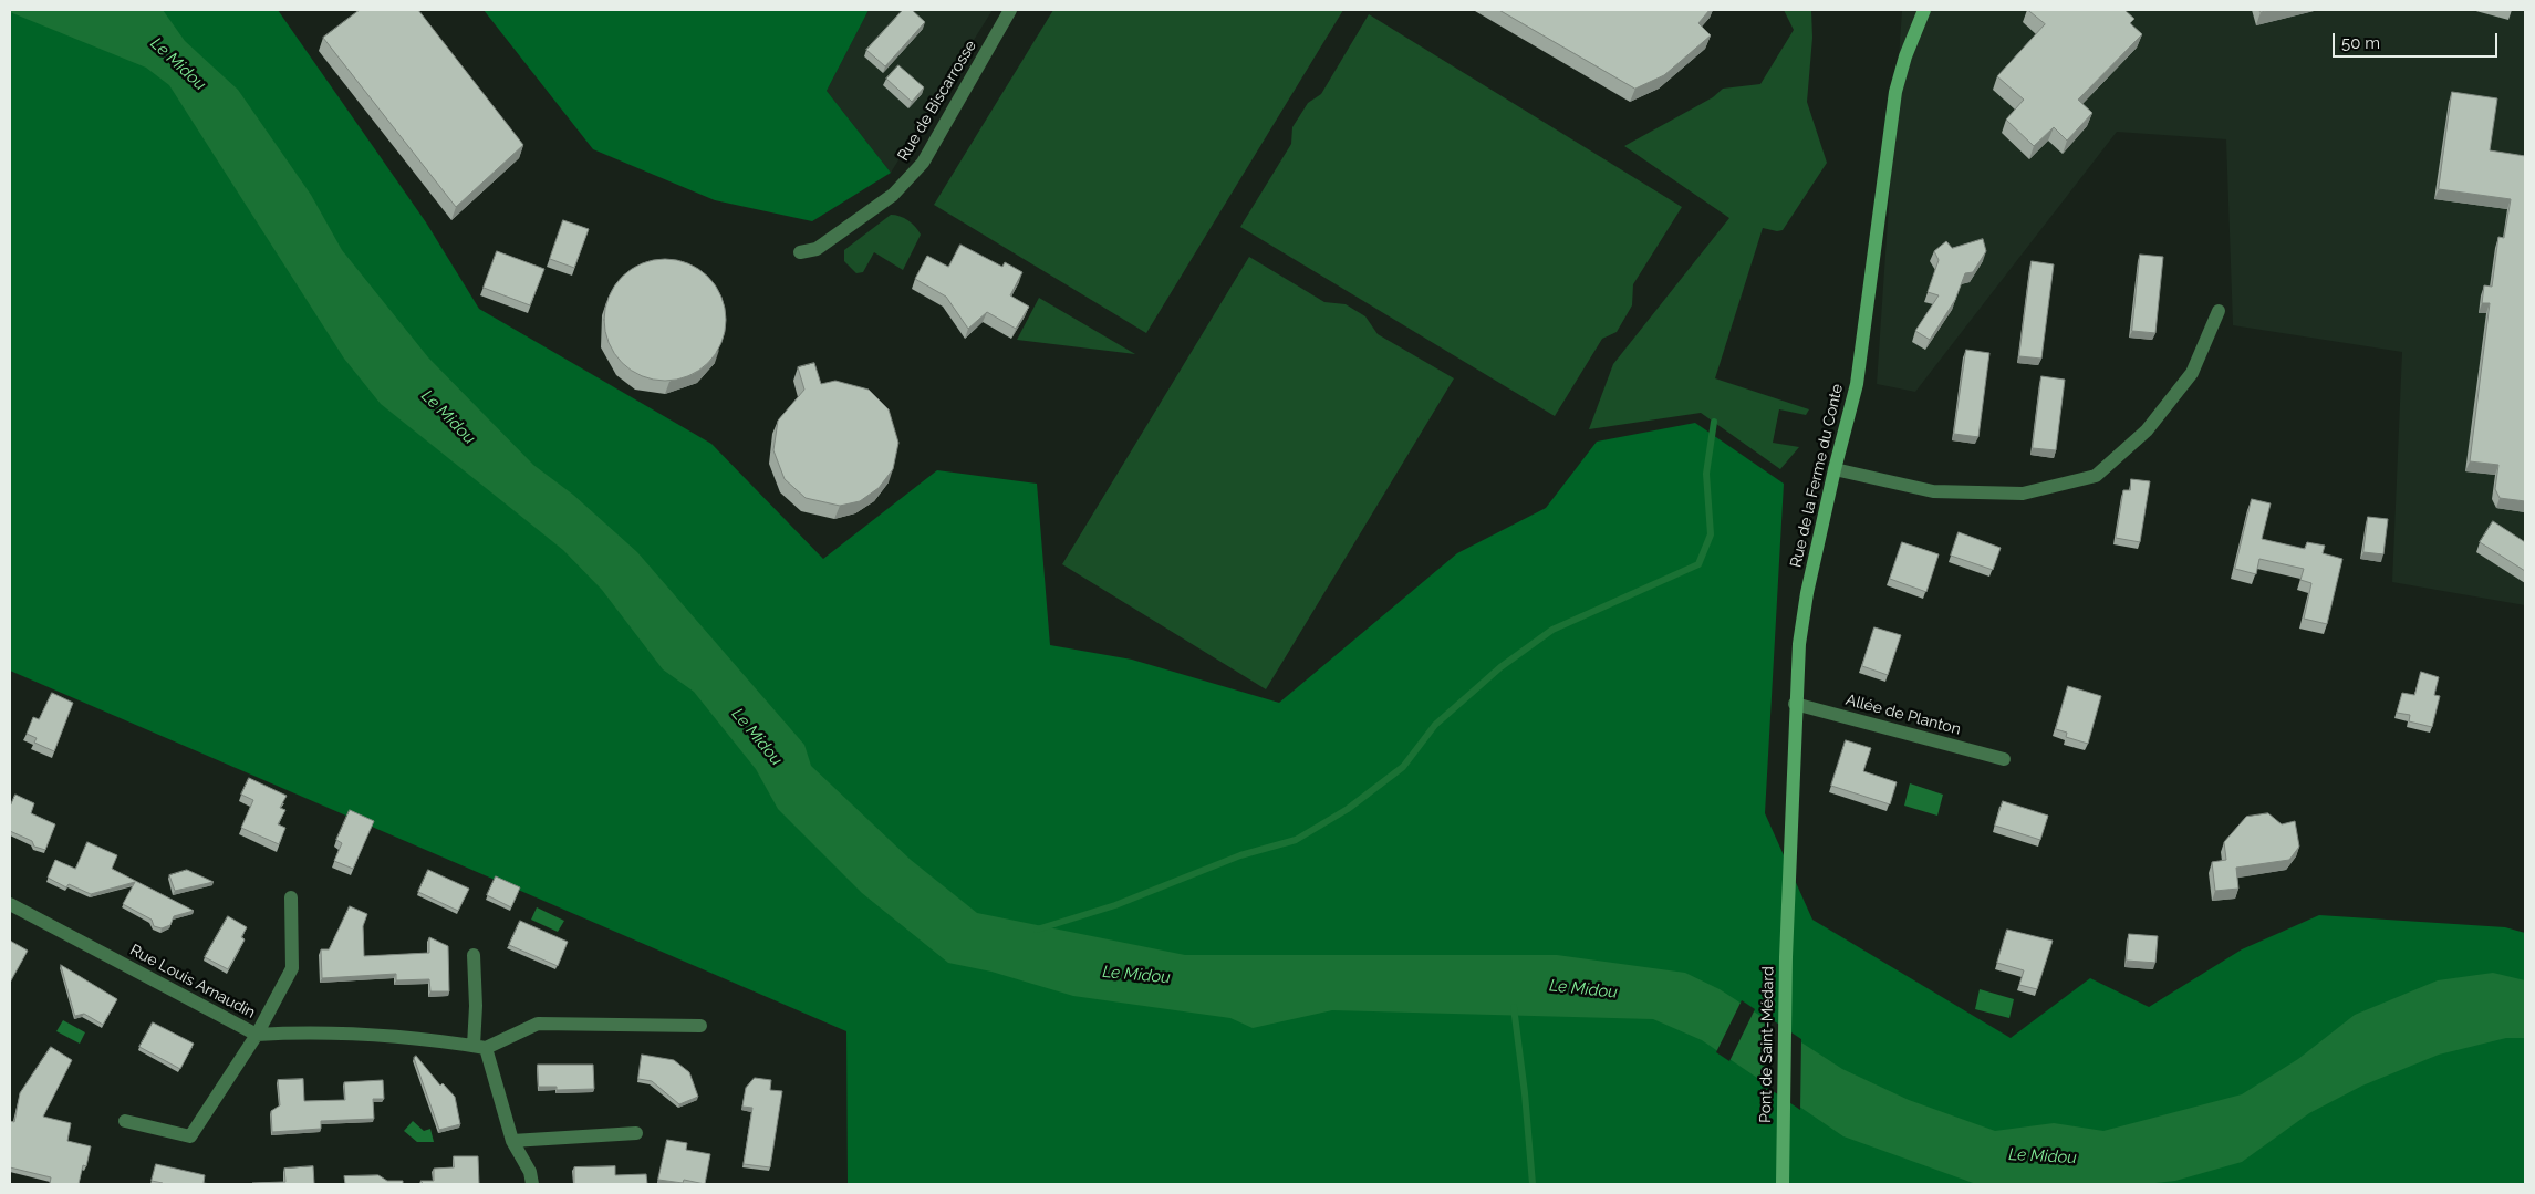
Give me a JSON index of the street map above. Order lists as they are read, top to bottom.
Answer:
{
  "streets": {
    "street": [
      "Rue de Biscarrosse",
      "Rue de la Ferme du Conte",
      "Allée de Planton",
      "Rue Louis Arnaudin",
      "Pont de Saint-Médard"
    ]
  },
  "crossings": [
    ["Rue de la Ferme du Conte", "Allée de Planton"],
    ["Rue de la Ferme du Conte", "Pont de Saint-Médard"]
  ],
  "water": ["Le Midou"],
  "scale_bar": "50 m"
}
